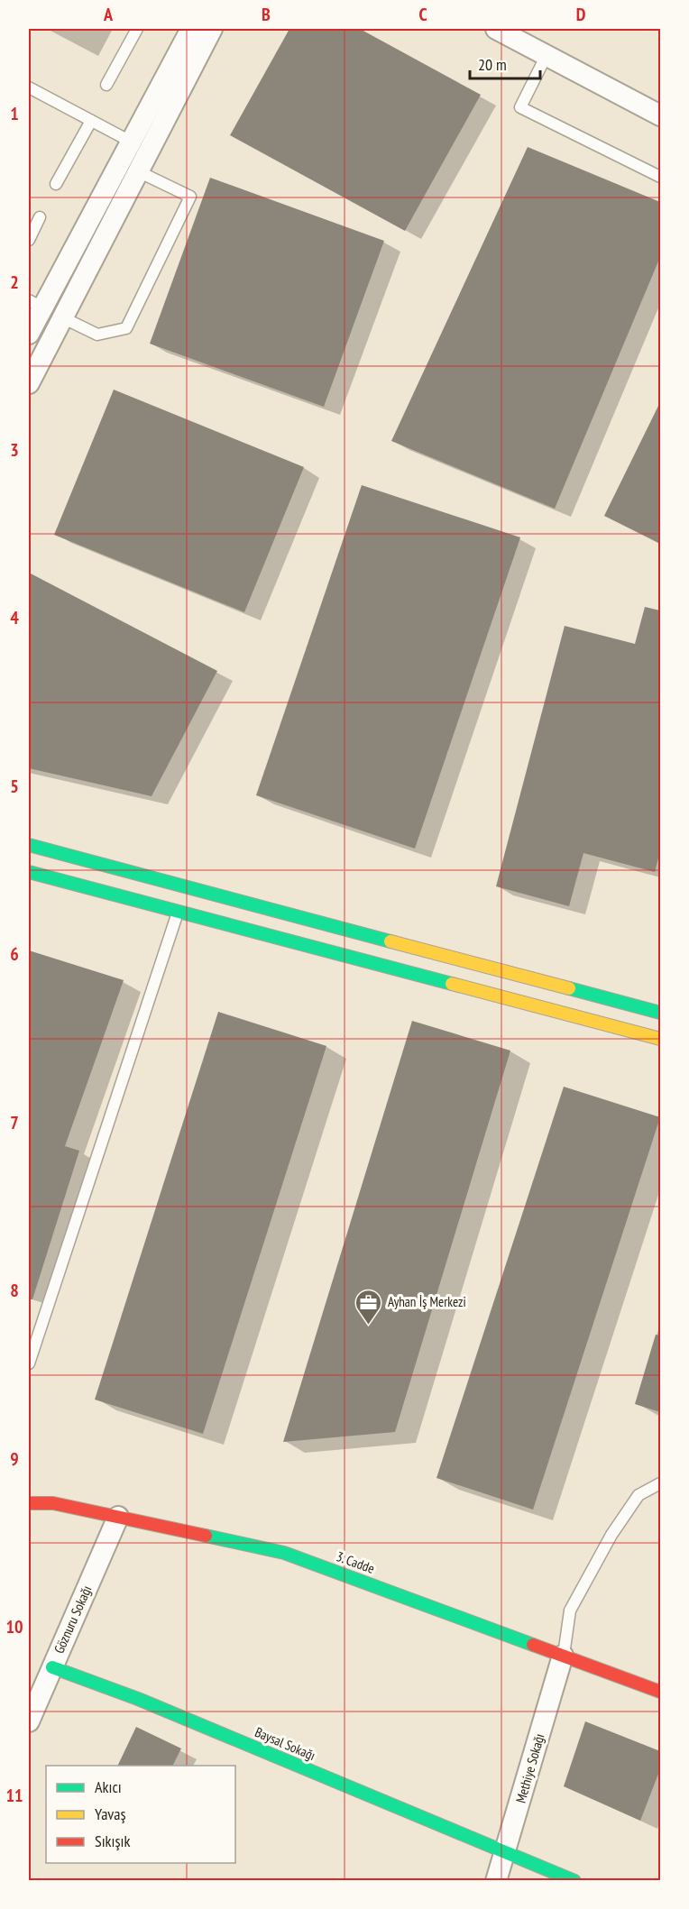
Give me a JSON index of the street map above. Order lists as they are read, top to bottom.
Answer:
{
  "streets": {
    "street": [
      "3. Cadde",
      "Göznuru Sokağı",
      "Baysal Sokağı",
      "Methiye Sokağı"
    ]
  },
  "crossings": [
    ["3. Cadde", "Göznuru Sokağı"],
    ["3. Cadde", "Methiye Sokağı"],
    ["Göznuru Sokağı", "Baysal Sokağı"],
    ["Baysal Sokağı", "Methiye Sokağı"]
  ],
  "places": {
    "office": ["Ayhan İş Merkezi"]
  },
  "legend": ["Akıcı", "Yavaş", "Sıkışık"],
  "scale_bar": "20 m",
  "grid": {
    "columns": [
      "A",
      "B",
      "C",
      "D"
    ],
    "rows": [
      "1",
      "2",
      "3",
      "4",
      "5",
      "6",
      "7",
      "8",
      "9",
      "10",
      "11"
    ]
  }
}
